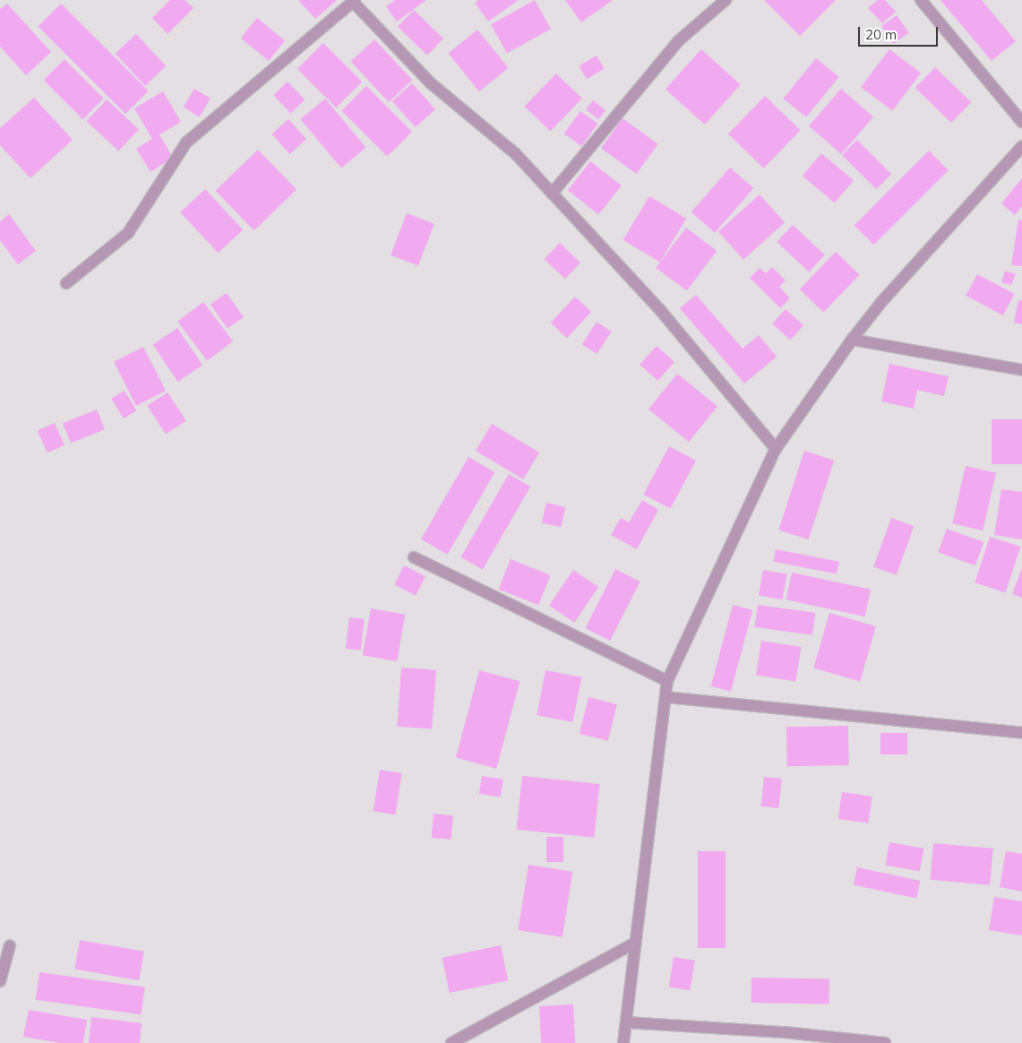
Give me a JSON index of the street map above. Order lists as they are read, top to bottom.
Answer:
{
  "scale_bar": "20 m"
}
